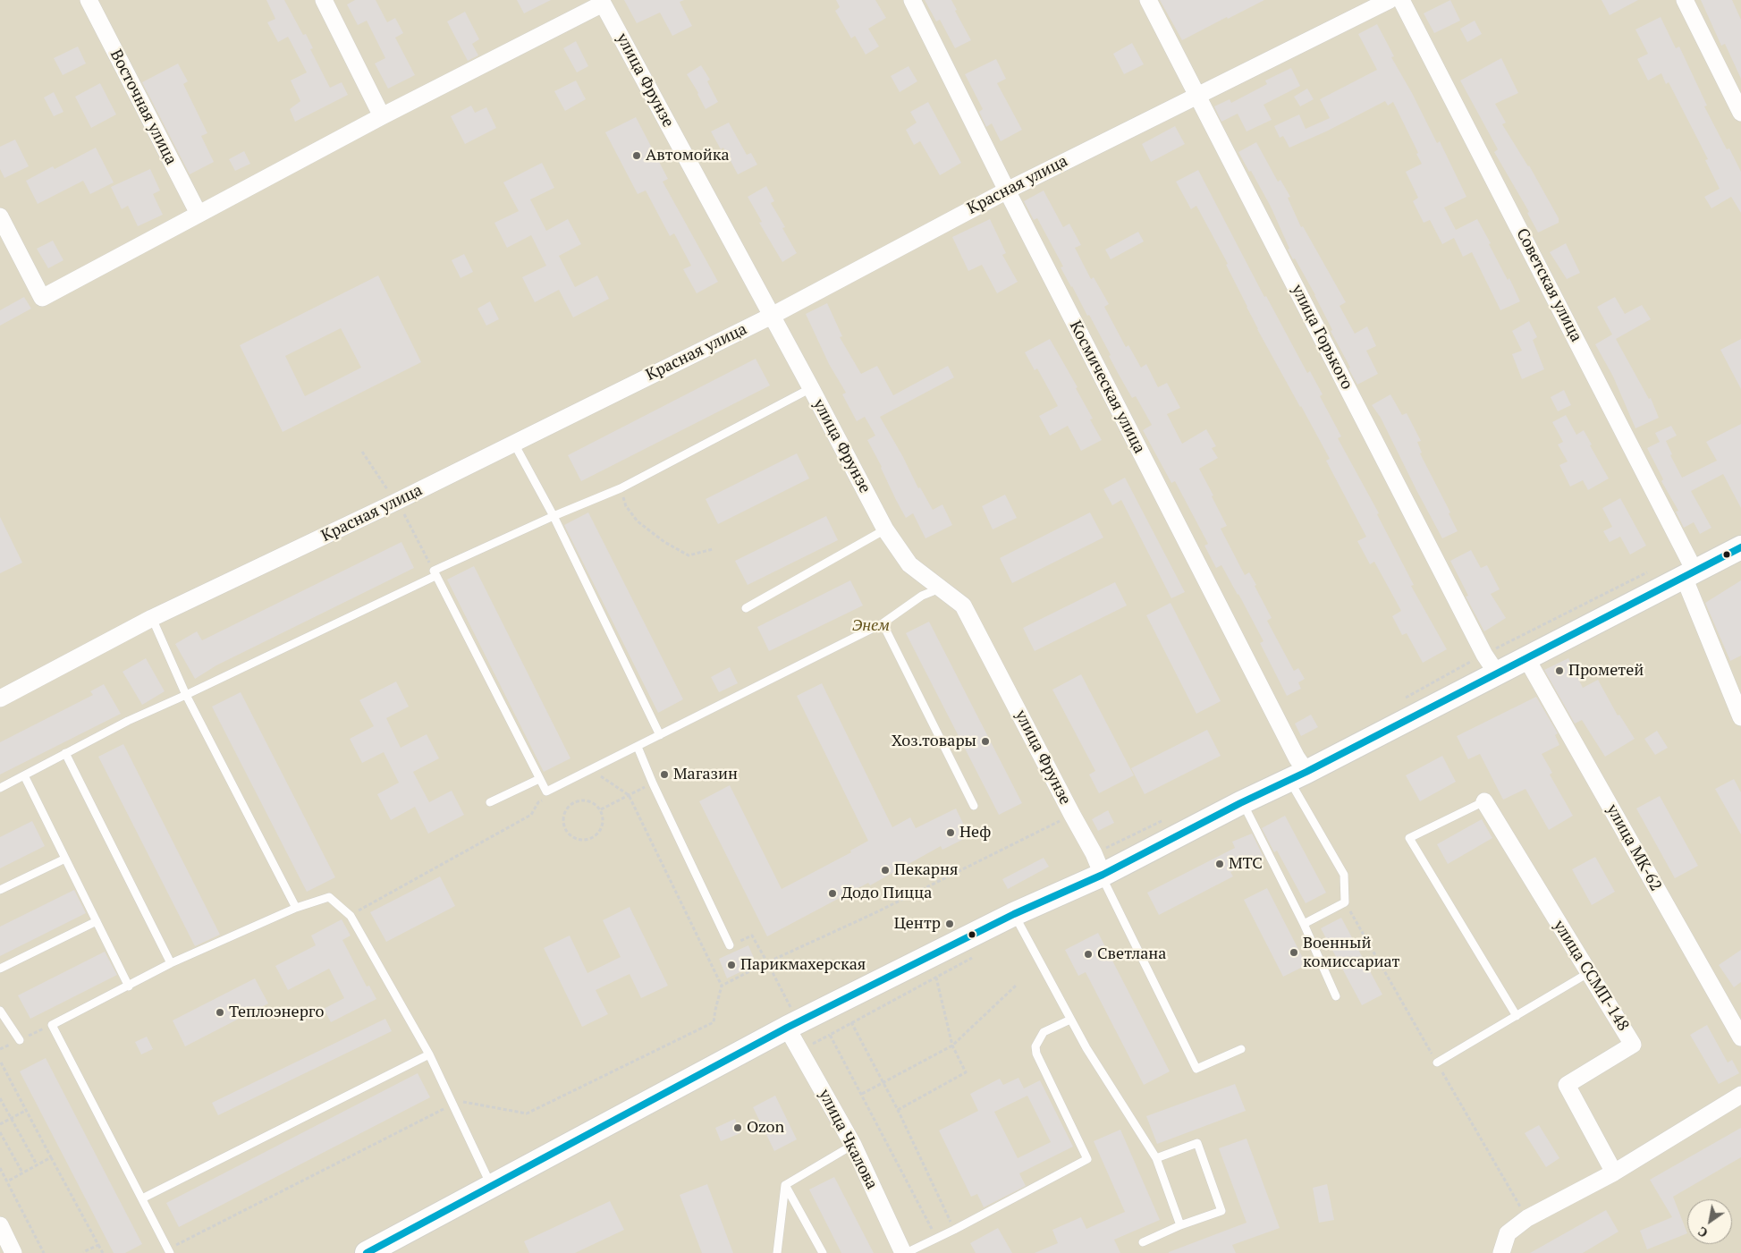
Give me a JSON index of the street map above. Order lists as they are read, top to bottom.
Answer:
{
  "streets": {
    "street": [
      "улица Фрунзе",
      "Восточная улица",
      "Красная улица",
      "Советская улица",
      "улица Горького",
      "Космическая улица",
      "улица МК-62",
      "улица ССМП-148",
      "улица Чкалова"
    ]
  },
  "crossings": [
    ["улица Фрунзе", "Красная улица"],
    ["Красная улица", "улица Горького"],
    ["Красная улица", "Космическая улица"]
  ],
  "parks": ["Энем"],
  "places": [
    "Автомойка",
    "Прометей",
    "Хоз.товары",
    "Магазин",
    "Неф",
    "МТС",
    "Пекарня",
    "Додо Пицца",
    "Центр",
    "Военный комиссариат",
    "Светлана",
    "Парикмахерская",
    "Теплоэнерго",
    "Ozon"
  ],
  "north": "bottom left"
}
